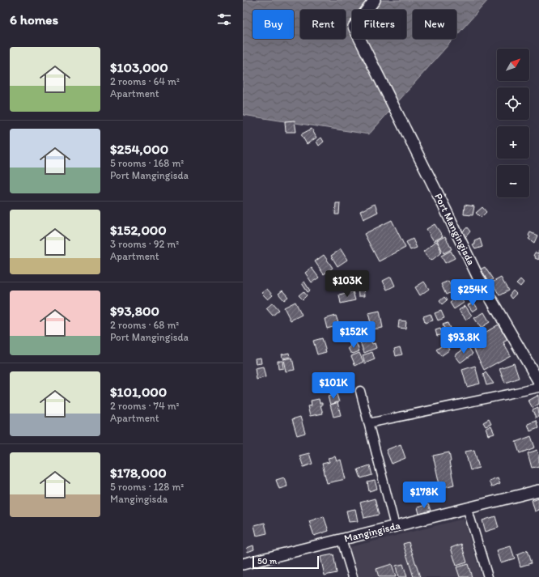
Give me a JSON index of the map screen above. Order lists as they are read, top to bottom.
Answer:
{
  "streets": {
    "street": ["Port Mangingisda", "Mangingisda"]
  },
  "scale_bar": "50 m",
  "north": "top right",
  "page": {
    "heading": "6 homes",
    "chip": [
      "Buy",
      "Rent",
      "Filters",
      "New"
    ],
    "list": [
      {
        "name": "$103,000",
        "note": "2 rooms · 64 m² · Apartment"
      },
      {
        "name": "$254,000",
        "note": "5 rooms · 168 m² · Port Mangingisda"
      },
      {
        "name": "$152,000",
        "note": "3 rooms · 92 m² · Apartment"
      },
      {
        "name": "$93,800",
        "note": "2 rooms · 68 m² · Port Mangingisda"
      },
      {
        "name": "$101,000",
        "note": "2 rooms · 74 m² · Apartment"
      },
      {
        "name": "$178,000",
        "note": "5 rooms · 128 m² · Mangingisda"
      }
    ],
    "map_buttons": ["+", "−"],
    "price": [
      "$103K",
      "$254K",
      "$152K",
      "$93.8K",
      "$101K",
      "$178K"
    ],
    "scale": "50 m"
  }
}
